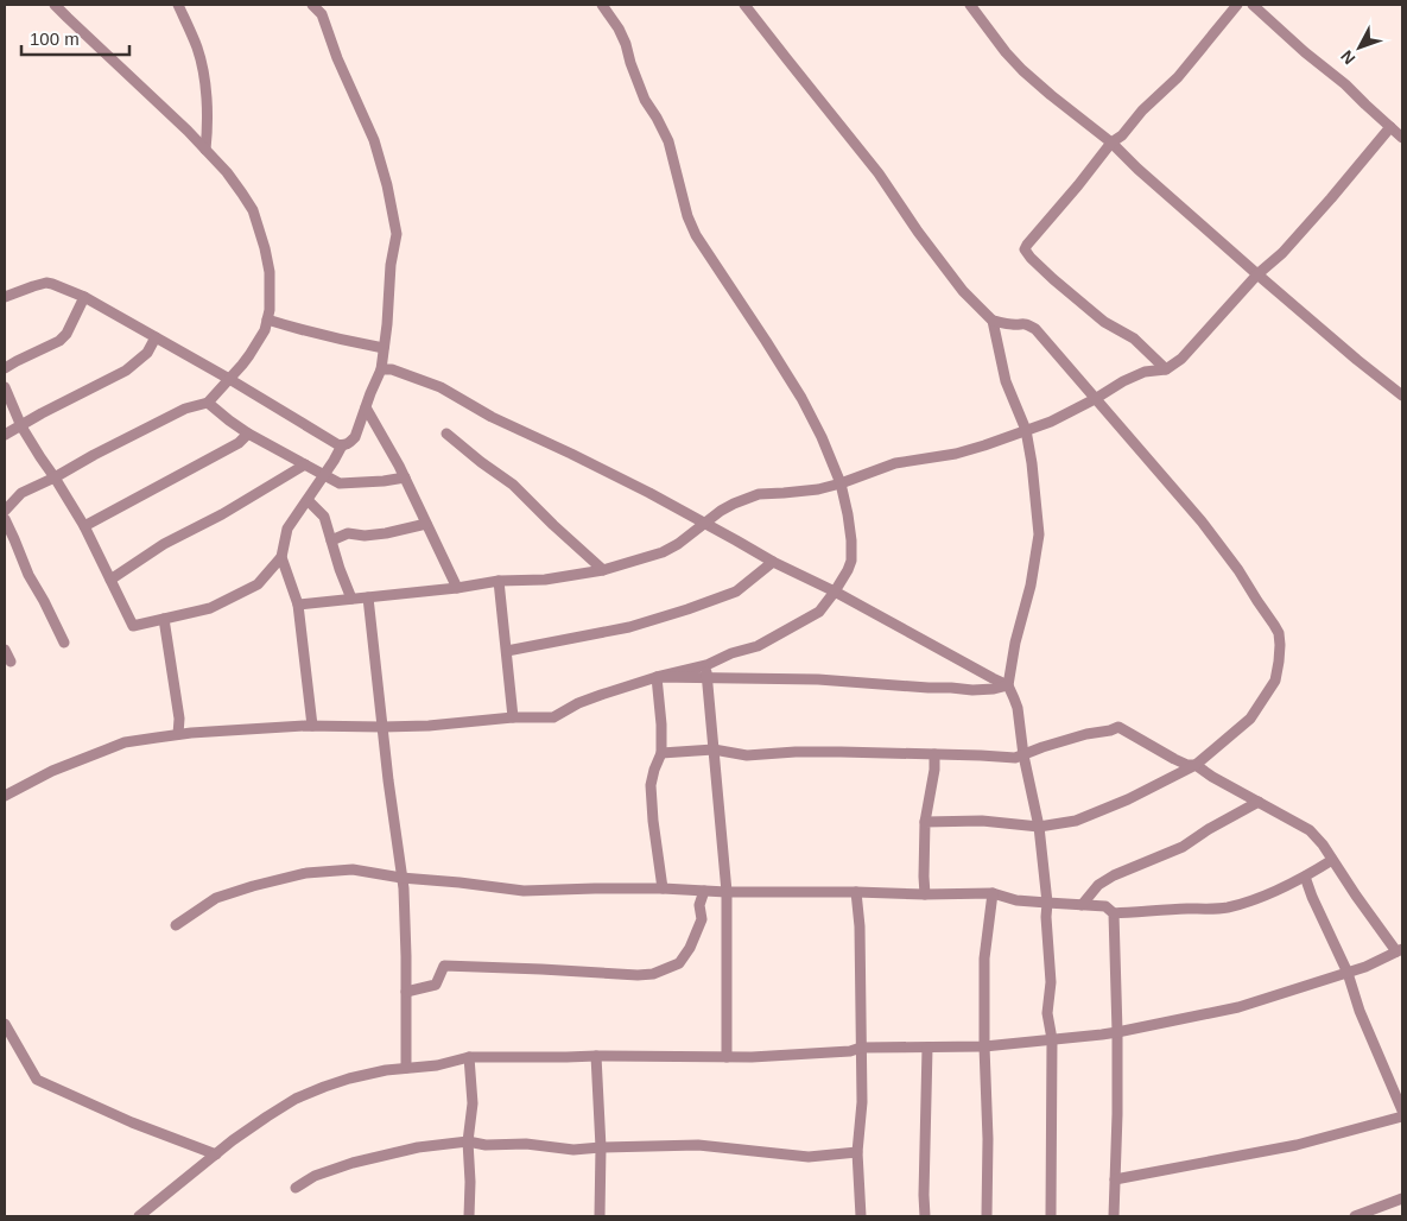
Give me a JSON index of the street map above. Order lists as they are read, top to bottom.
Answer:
{
  "scale_bar": "100 m",
  "north": "bottom left"
}
